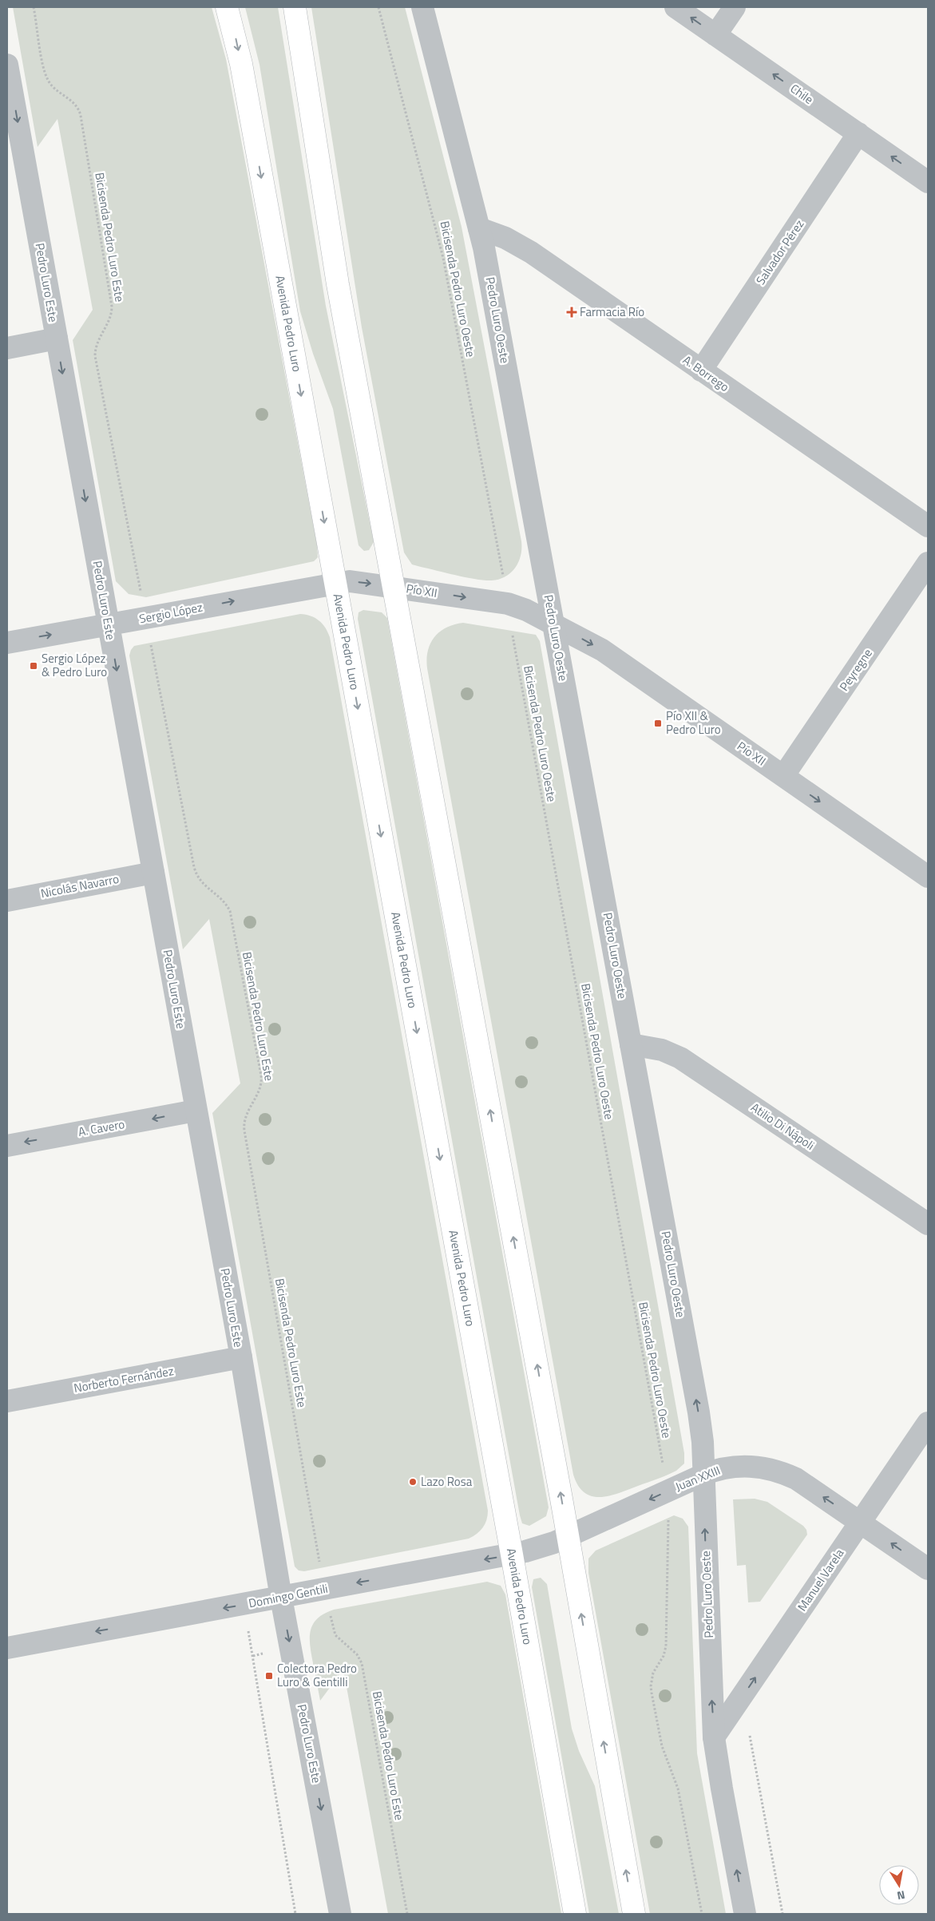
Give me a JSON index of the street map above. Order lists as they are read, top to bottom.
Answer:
{
  "streets": {
    "main road": ["Avenida Pedro Luro"],
    "street": [
      "Chile",
      "Salvador Pérez",
      "Pedro Luro Este",
      "Pedro Luro Oeste",
      "A. Borrego",
      "Pío XII",
      "Sergio López",
      "Peyregne",
      "Nicolás Navarro",
      "Atilio Di Nápoli",
      "A. Cavero",
      "Norberto Fernández",
      "Juan XXIII",
      "Manuel Varela",
      "Domingo Gentili"
    ],
    "path": ["Bicisenda Pedro Luro Este", "Bicisenda Pedro Luro Oeste"]
  },
  "crossings": [
    ["Chile", "Salvador Pérez"],
    ["Salvador Pérez", "A. Borrego"],
    ["Pedro Luro Este", "Sergio López"],
    ["Pedro Luro Este", "Nicolás Navarro"],
    ["Pedro Luro Este", "A. Cavero"],
    ["Pedro Luro Este", "Norberto Fernández"],
    ["Pedro Luro Este", "Domingo Gentili"],
    ["Pedro Luro Oeste", "A. Borrego"],
    ["Pedro Luro Oeste", "Pío XII"],
    ["Pedro Luro Oeste", "Atilio Di Nápoli"],
    ["Pedro Luro Oeste", "Juan XXIII"],
    ["Pedro Luro Oeste", "Manuel Varela"],
    ["Avenida Pedro Luro", "Pío XII"],
    ["Avenida Pedro Luro", "Sergio López"],
    ["Avenida Pedro Luro", "Domingo Gentili"],
    ["Pío XII", "Sergio López"],
    ["Pío XII", "Peyregne"],
    ["Juan XXIII", "Manuel Varela"],
    ["Juan XXIII", "Domingo Gentili"]
  ],
  "one_way": [
    "Chile",
    "Pedro Luro Este",
    "Pedro Luro Oeste",
    "Pío XII",
    "Sergio López",
    "A. Cavero",
    "Juan XXIII",
    "Manuel Varela",
    "Domingo Gentili"
  ],
  "places": {
    "health": ["Farmacia Río"],
    "transit": ["Sergio López & Pedro Luro", "Pío XII & Pedro Luro", "Colectora Pedro Luro & Gentilli"],
    "other": ["Lazo Rosa"]
  },
  "north": "bottom"
}
